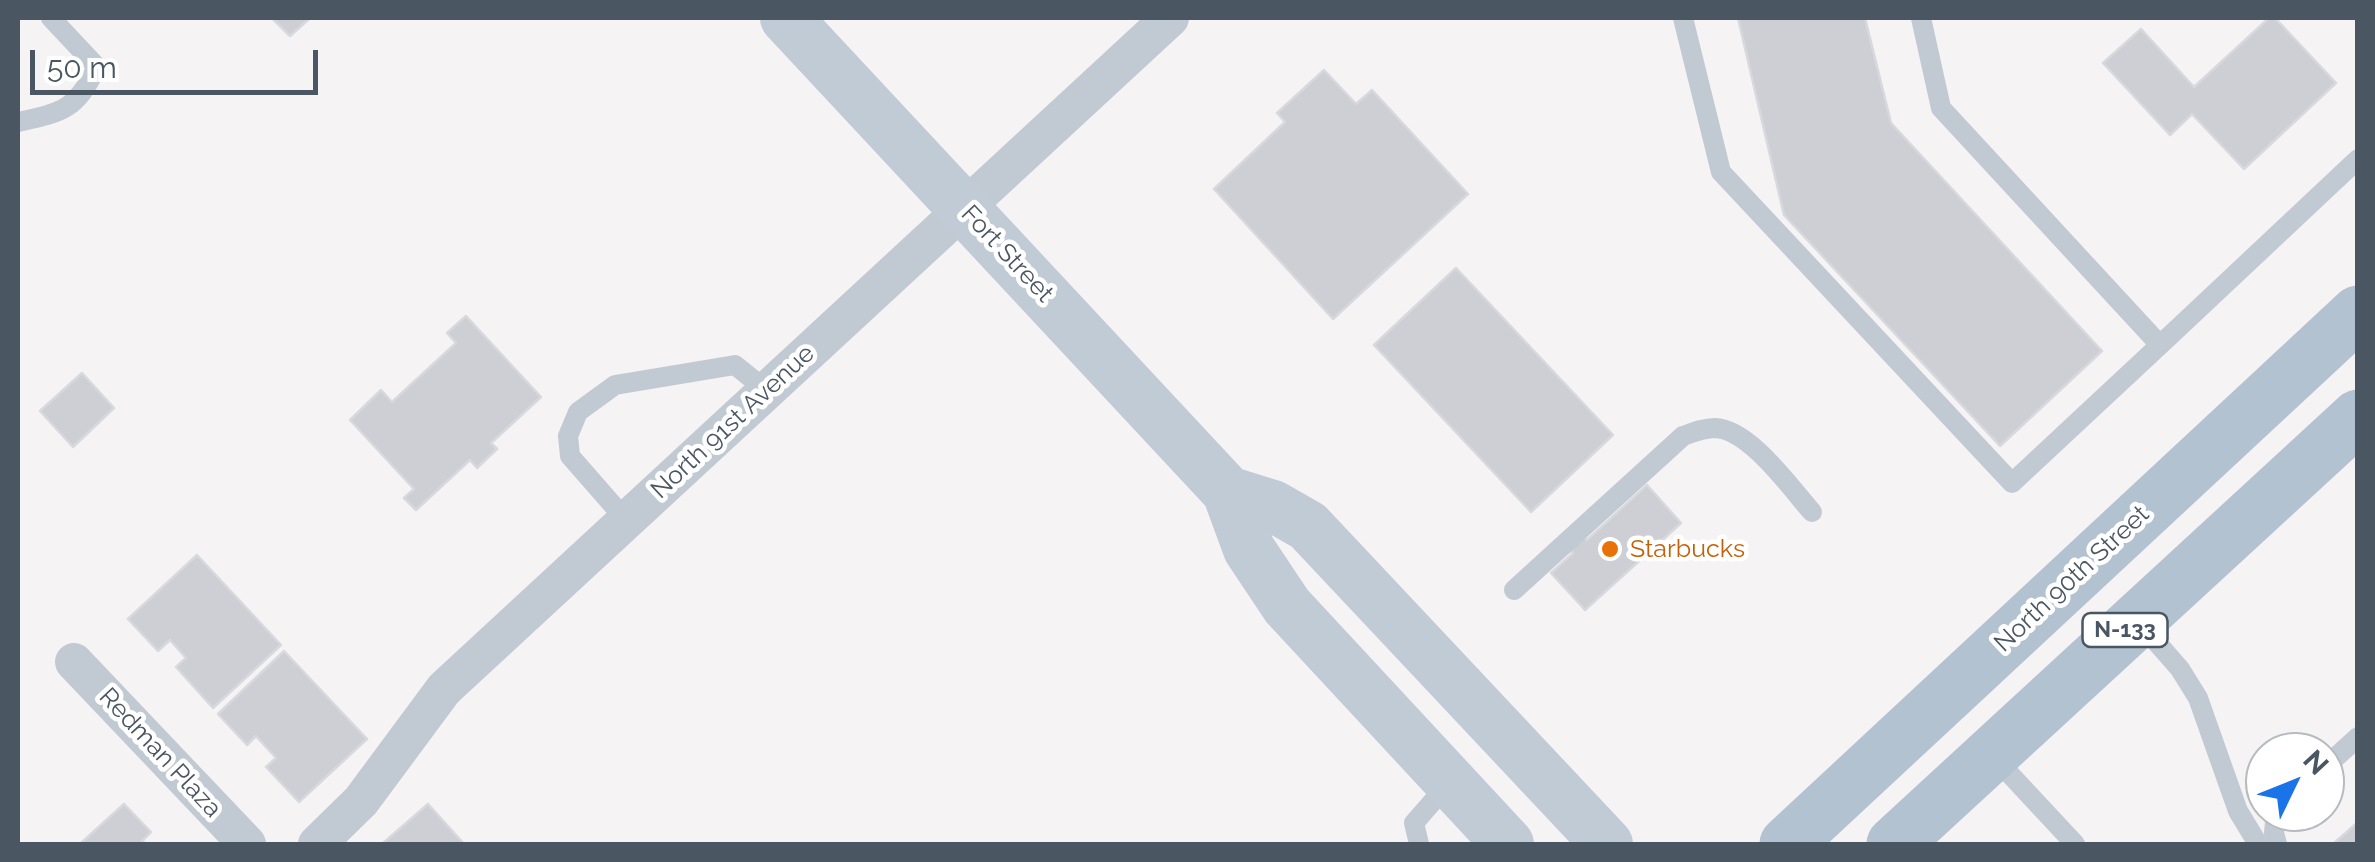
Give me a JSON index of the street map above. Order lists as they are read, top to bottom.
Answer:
{
  "streets": {
    "main road": ["Fort Street", "North 90th Street", "N-133"],
    "street": ["North 91st Avenue", "Redman Plaza"]
  },
  "crossings": [
    ["Fort Street", "North 91st Avenue"]
  ],
  "places": ["Starbucks"],
  "scale_bar": "50 m",
  "north": "top right"
}
